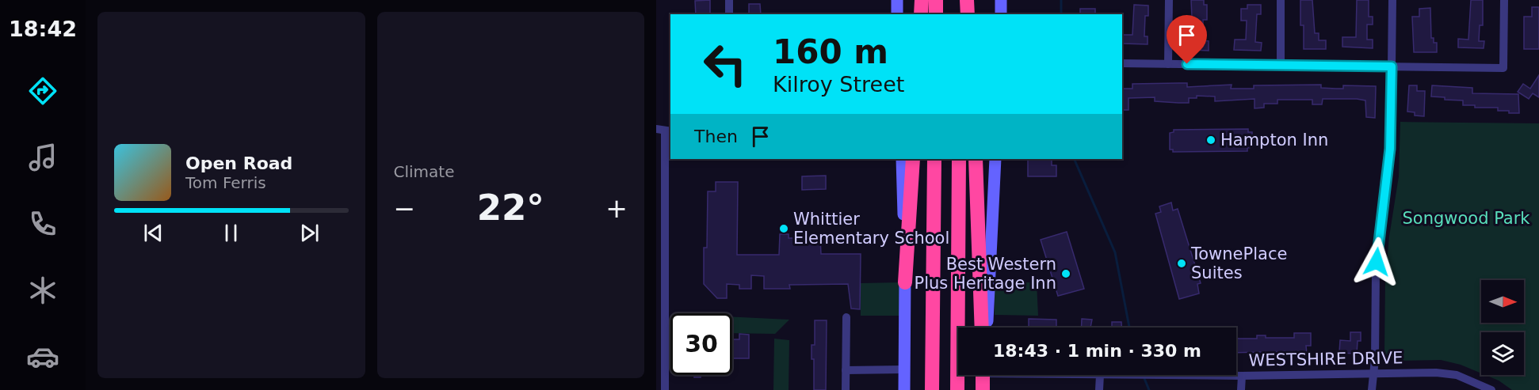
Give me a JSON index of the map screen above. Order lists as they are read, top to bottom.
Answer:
{
  "streets": {
    "street": ["WESTSHIRE DRIVE"]
  },
  "parks": ["Songwood Park"],
  "places": [
    "Hampton Inn",
    "Whittier Elementary School",
    "TownePlace Suites",
    "Best Western Plus Heritage Inn"
  ],
  "north": "right",
  "page": {
    "tabs": "18:42",
    "tile": "Climate",
    "turn": ["160 m", "Kilroy Street"],
    "then": "Then",
    "song": ["Open Road", "Tom Ferris"],
    "heat": ["−", "22°", "+"],
    "limit": "30",
    "trip": "18:43 · 1 min · 330 m"
  }
}
